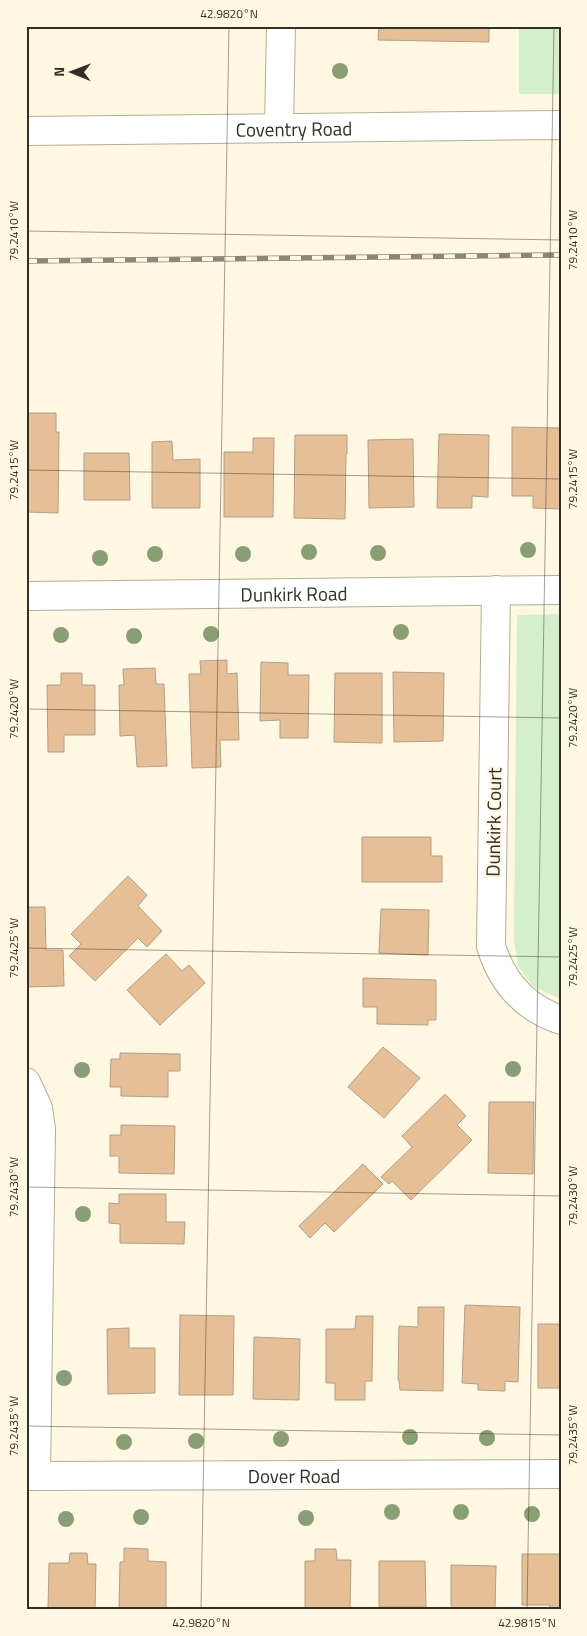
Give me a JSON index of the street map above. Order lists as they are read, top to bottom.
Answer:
{
  "streets": {
    "street": [
      "Coventry Road",
      "Dunkirk Road",
      "Dunkirk Court",
      "Dover Road"
    ]
  },
  "crossings": [
    ["Dunkirk Road", "Dunkirk Court"]
  ],
  "north": "left",
  "coordinates": [
    "42.9820°N",
    "79.2410°W",
    "79.2415°W",
    "79.2420°W",
    "79.2425°W",
    "79.2430°W",
    "79.2435°W",
    "42.9815°N"
  ]
}
